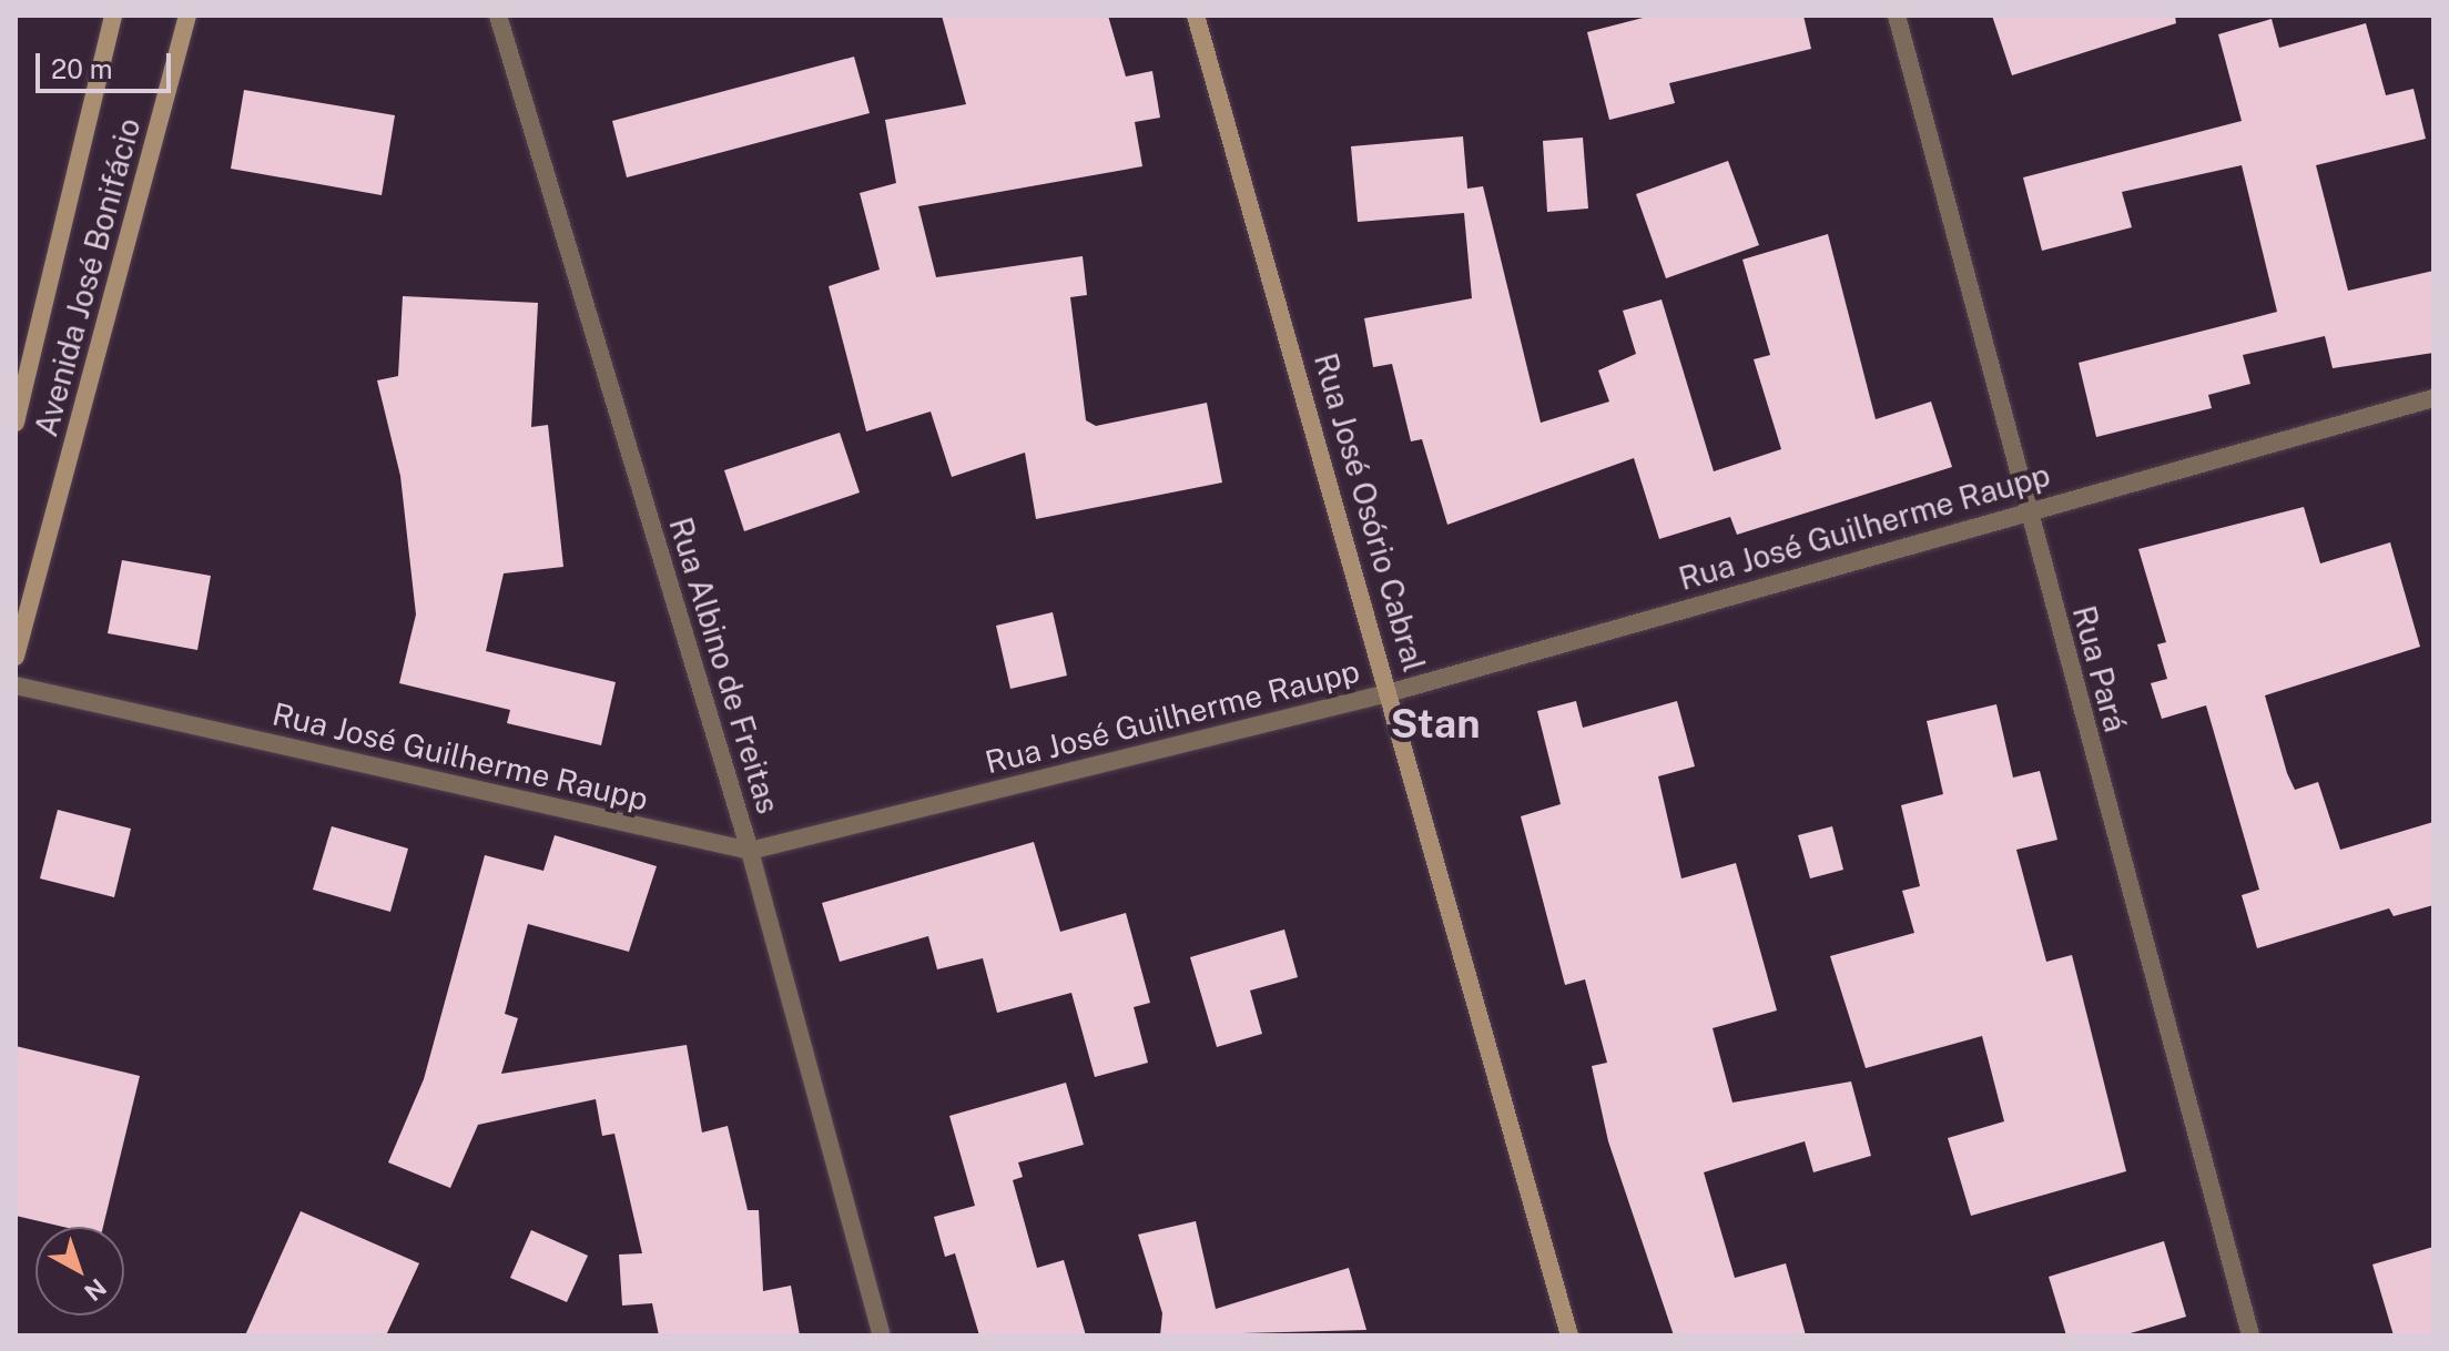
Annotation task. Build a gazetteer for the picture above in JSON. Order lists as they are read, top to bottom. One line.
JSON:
{"streets":{"street":["Avenida José Bonifácio","Rua José Osório Cabral","Rua José Guilherme Raupp","Rua Albino de Freitas","Rua Pará"]},"crossings":[["Rua José Osório Cabral","Rua José Guilherme Raupp"],["Rua José Guilherme Raupp","Rua Albino de Freitas"],["Rua José Guilherme Raupp","Rua Pará"]],"districts":["Stan"],"scale_bar":"20 m","north":"bottom right"}
